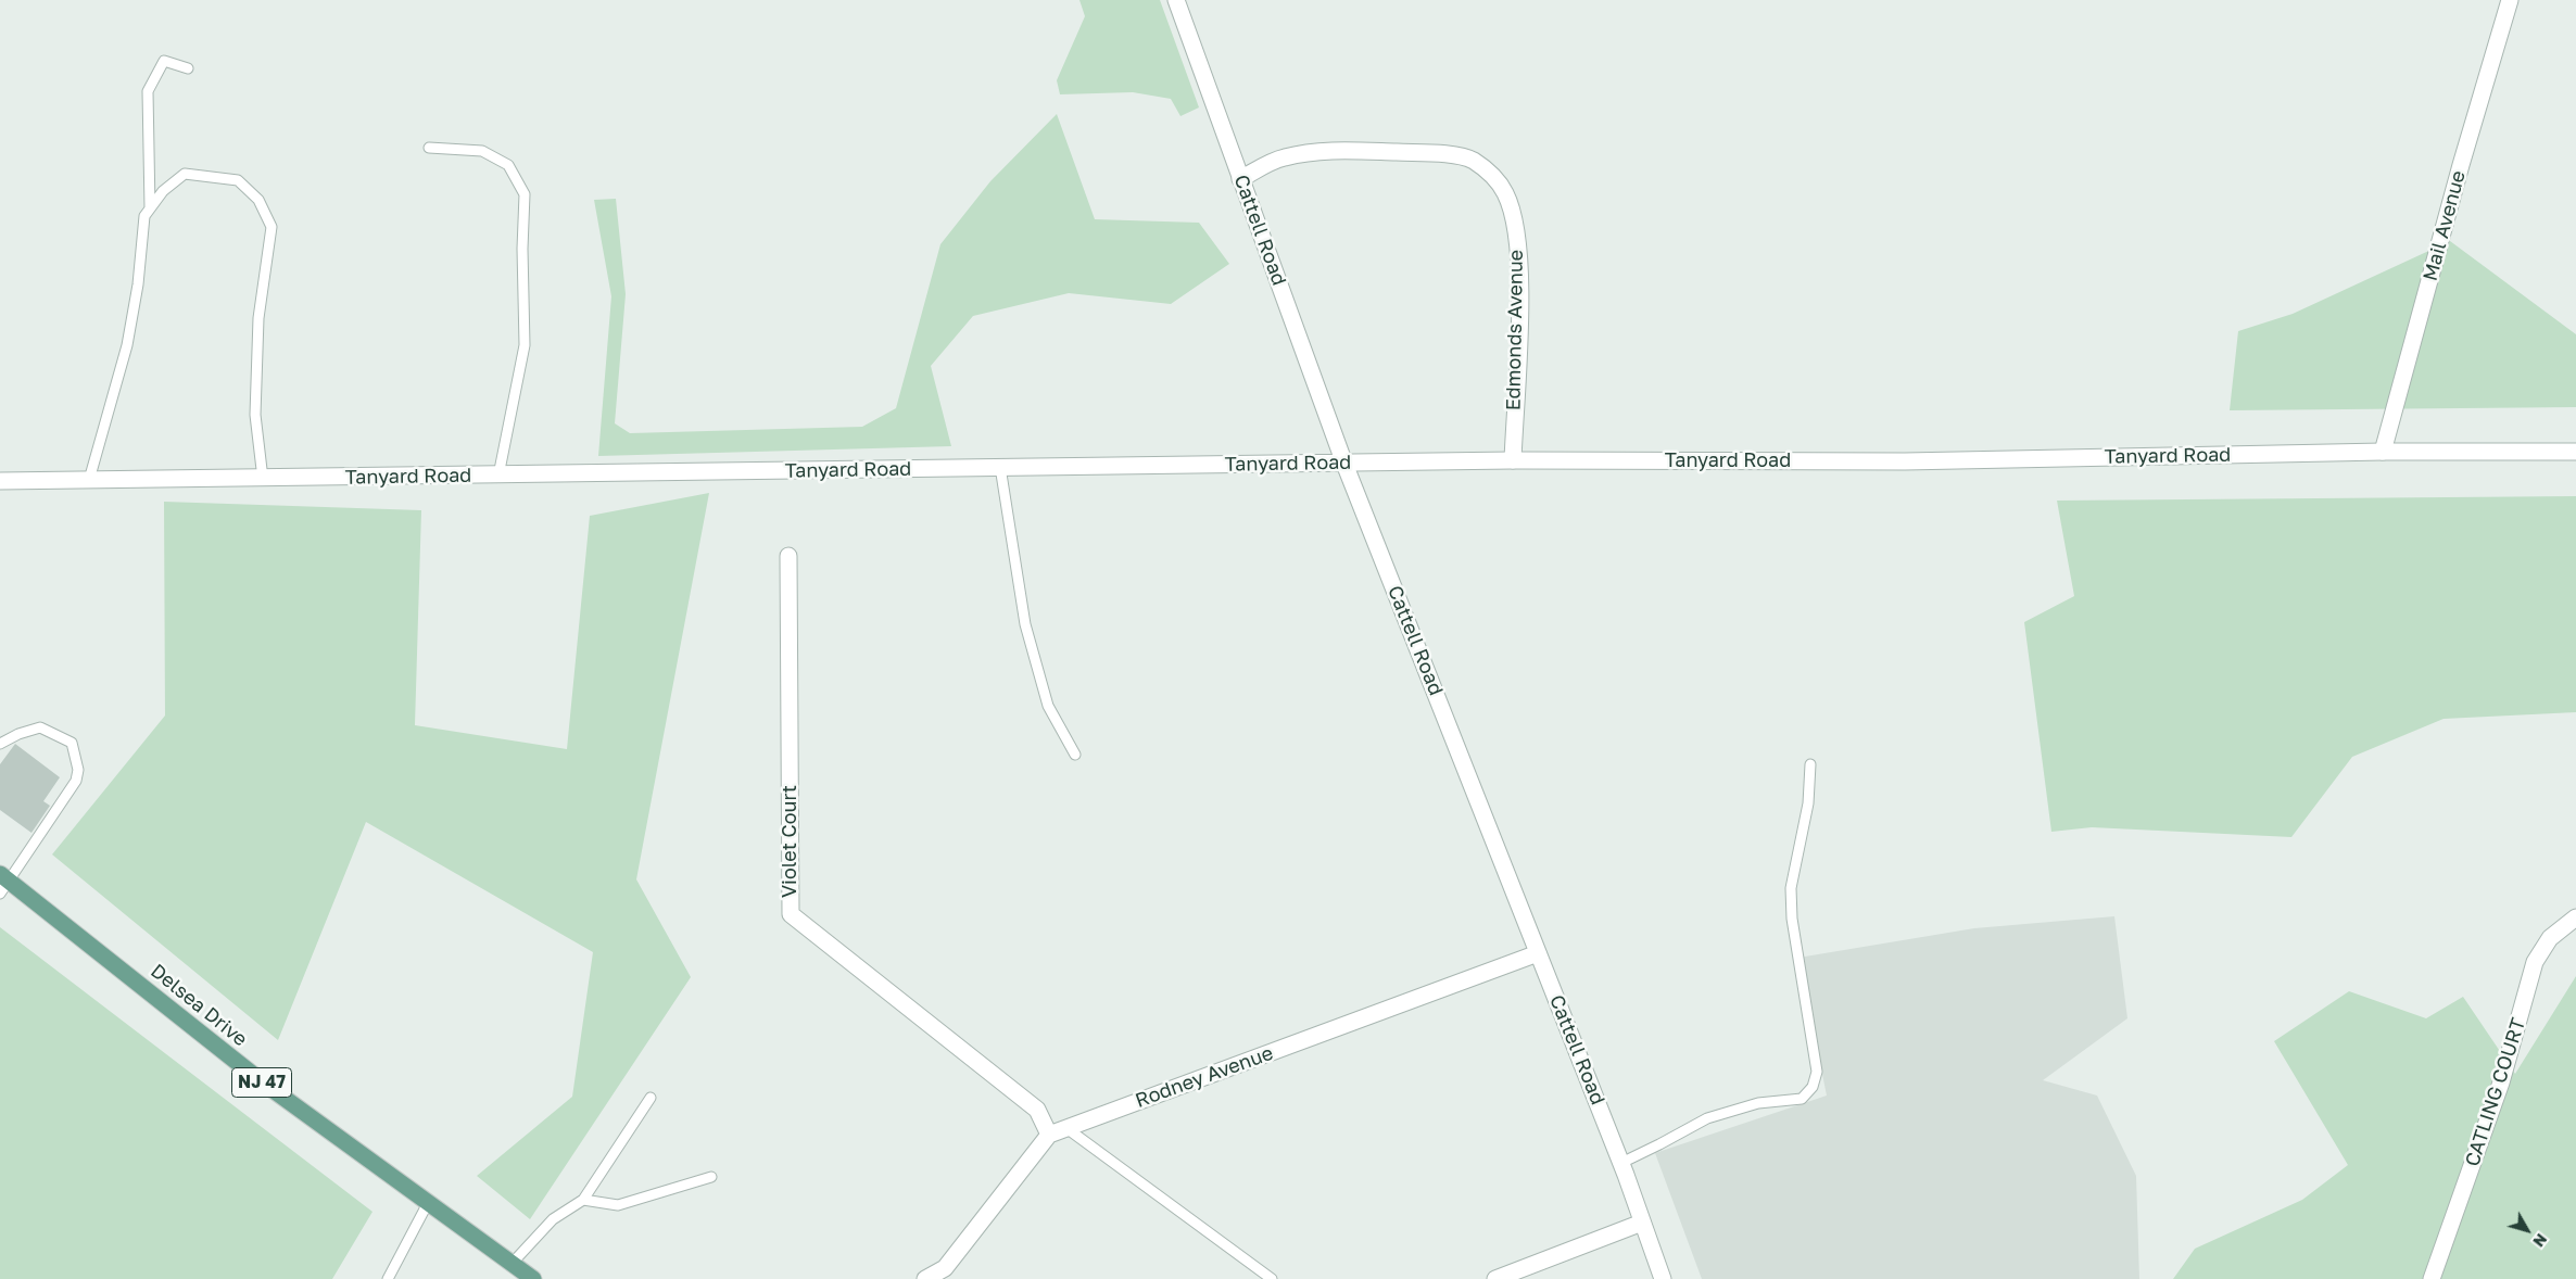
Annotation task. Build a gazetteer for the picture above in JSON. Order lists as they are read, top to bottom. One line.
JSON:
{"streets":{"main road":["Delsea Drive","NJ 47"],"street":["Mail Avenue","Cattell Road","Edmonds Avenue","Tanyard Road","Violet Court","Rodney Avenue","CATLING COURT"]},"crossings":[["Mail Avenue","Tanyard Road"],["Cattell Road","Edmonds Avenue"],["Cattell Road","Tanyard Road"],["Cattell Road","Rodney Avenue"],["Edmonds Avenue","Tanyard Road"],["Violet Court","Rodney Avenue"]],"north":"bottom right"}
